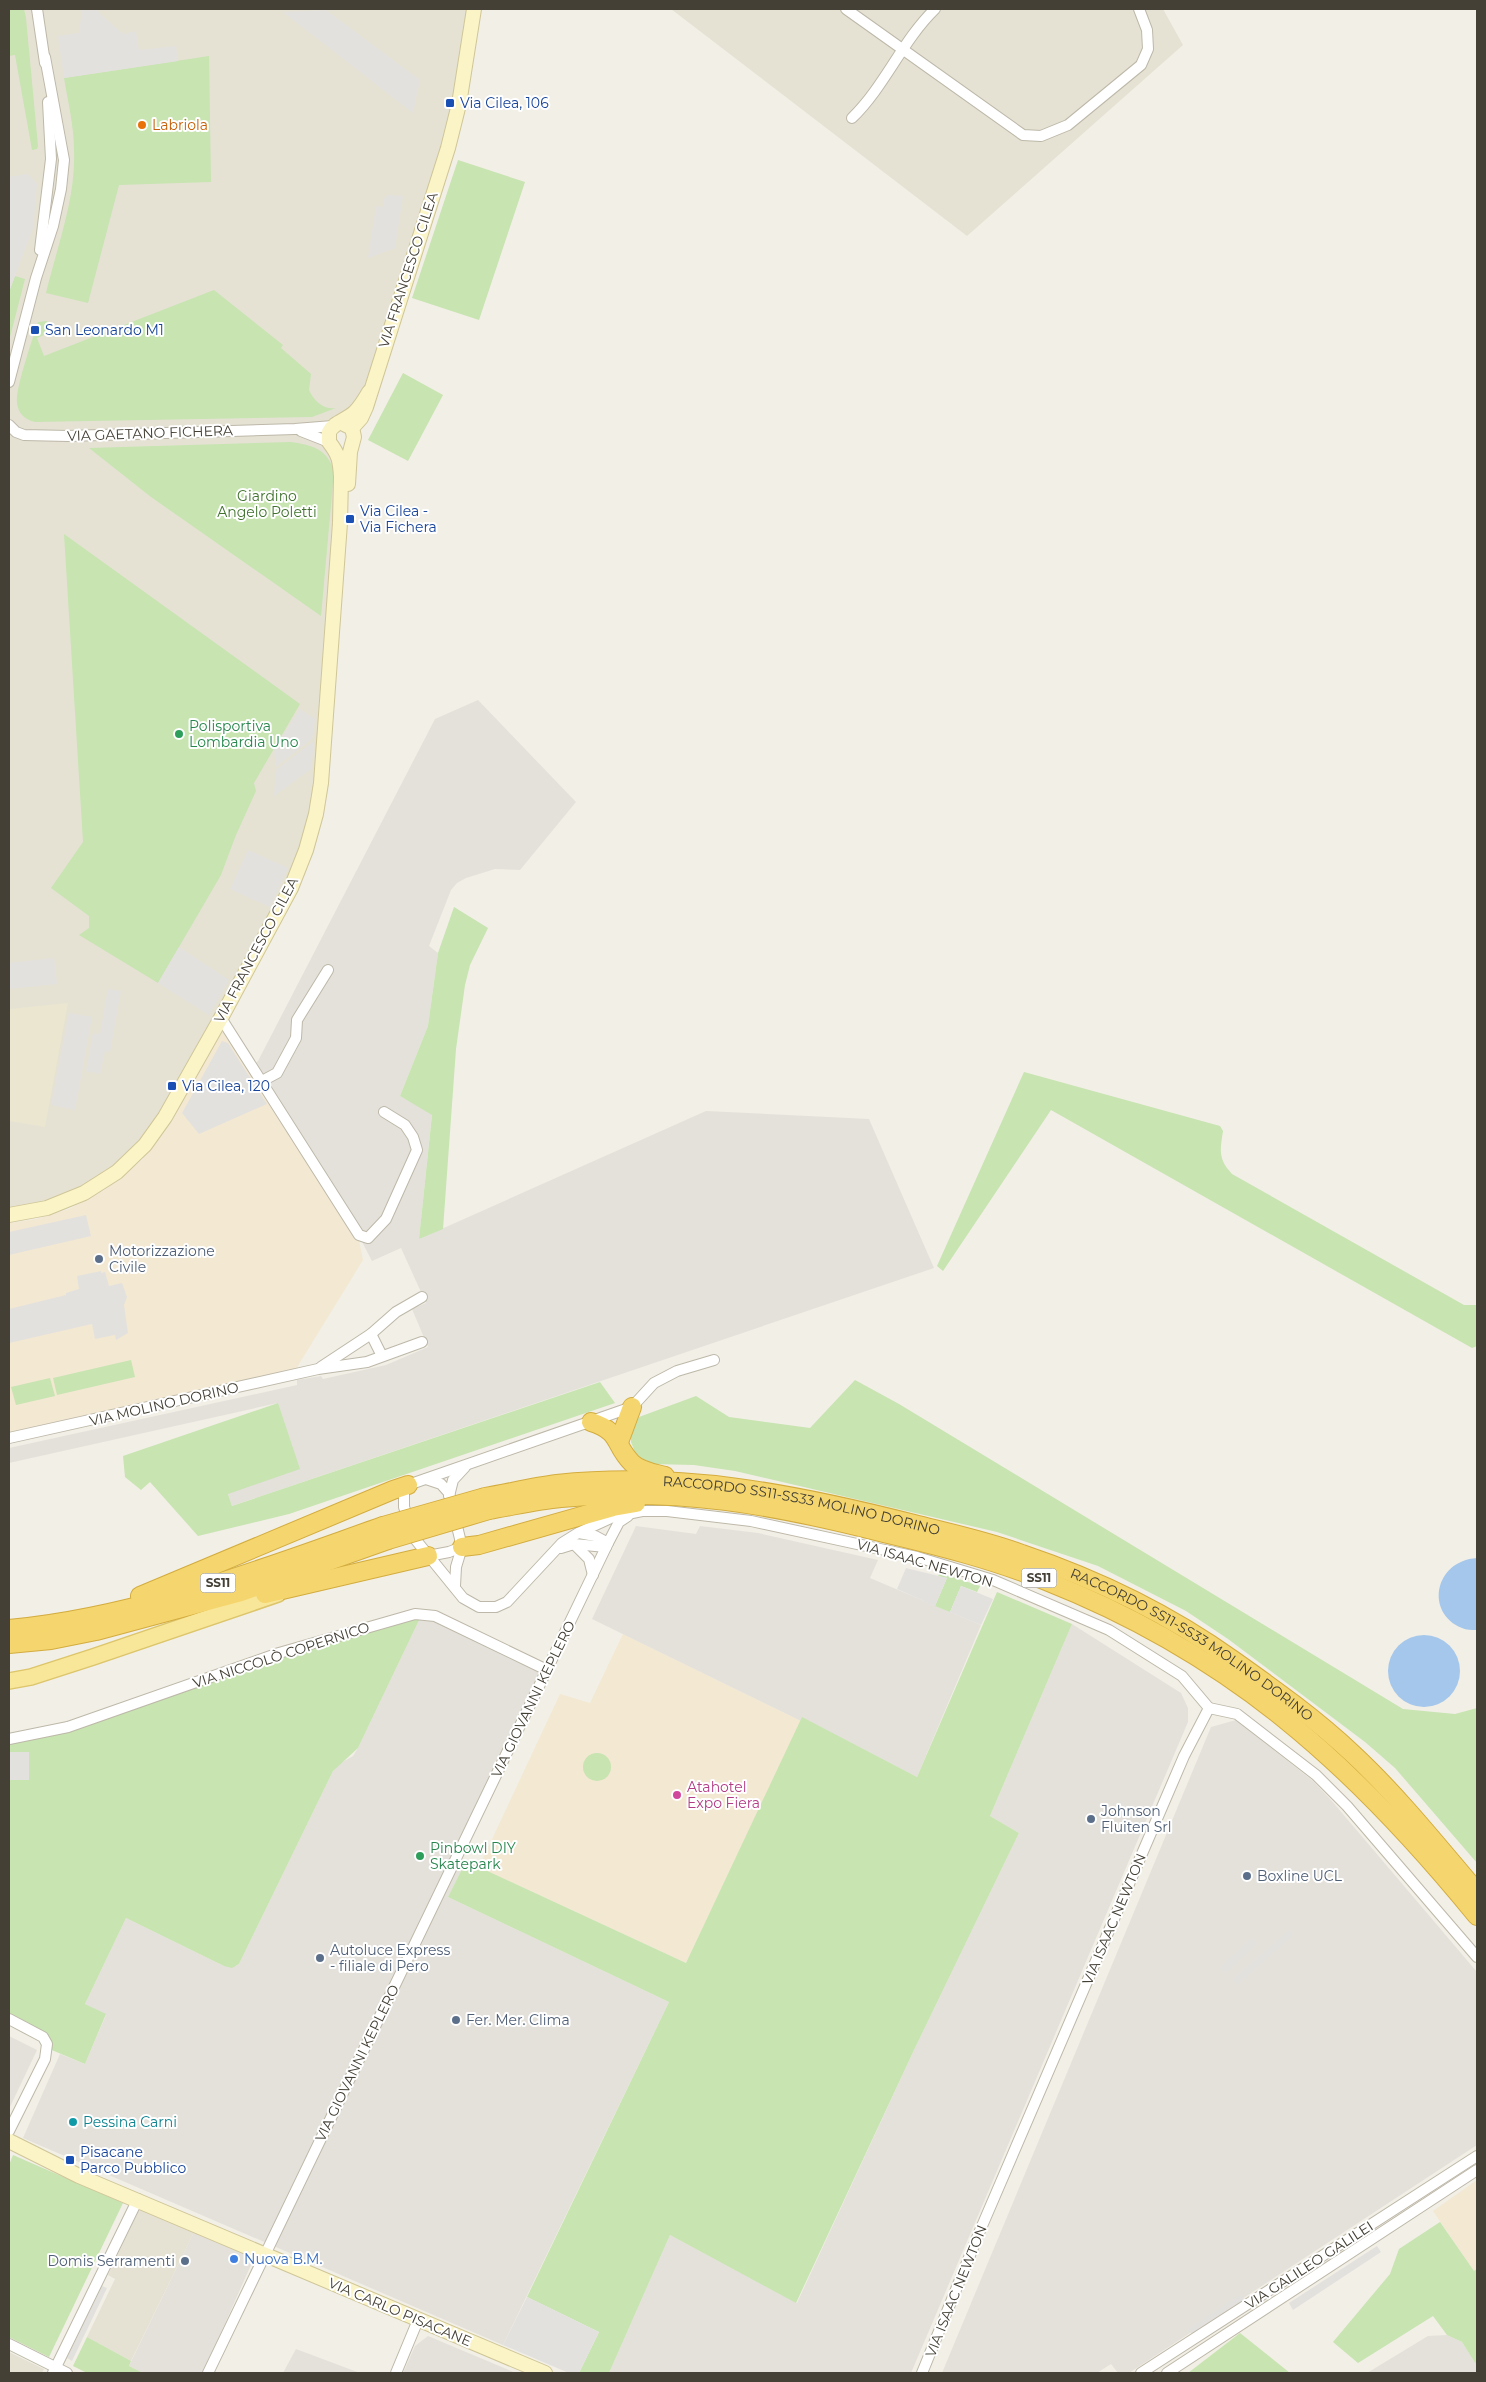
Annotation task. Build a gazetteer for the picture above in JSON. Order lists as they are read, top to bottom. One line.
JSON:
{"streets":{"highway":["RACCORDO SS11-SS33 MOLINO DORINO","SS11"],"street":["VIA FRANCESCO CILEA","VIA GAETANO FICHERA","VIA MOLINO DORINO","VIA ISAAC NEWTON","VIA NICCOLÒ COPERNICO","VIA GIOVANNI KEPLERO","VIA GALILEO GALILEI","VIA CARLO PISACANE"]},"crossings":[["VIA FRANCESCO CILEA","VIA GAETANO FICHERA"],["RACCORDO SS11-SS33 MOLINO DORINO","SS11"],["VIA ISAAC NEWTON","VIA GIOVANNI KEPLERO"],["VIA NICCOLÒ COPERNICO","VIA GIOVANNI KEPLERO"],["VIA GIOVANNI KEPLERO","VIA CARLO PISACANE"]],"parks":["Giardino Angelo Poletti"],"places":{"transit":["Via Cilea, 106","San Leonardo M1","Via Cilea - Via Fichera","Via Cilea, 120","Pisacane Parco Pubblico"],"other":["Labriola","Polisportiva Lombardia Uno","Motorizzazione Civile","Atahotel Expo Fiera","Johnson Fluiten Srl","Pinbowl DIY Skatepark","Boxline UCL","Autoluce Express - filiale di Pero","Fer. Mer. Clima","Pessina Carni","Nuova B.M.","Domis Serramenti"]}}
